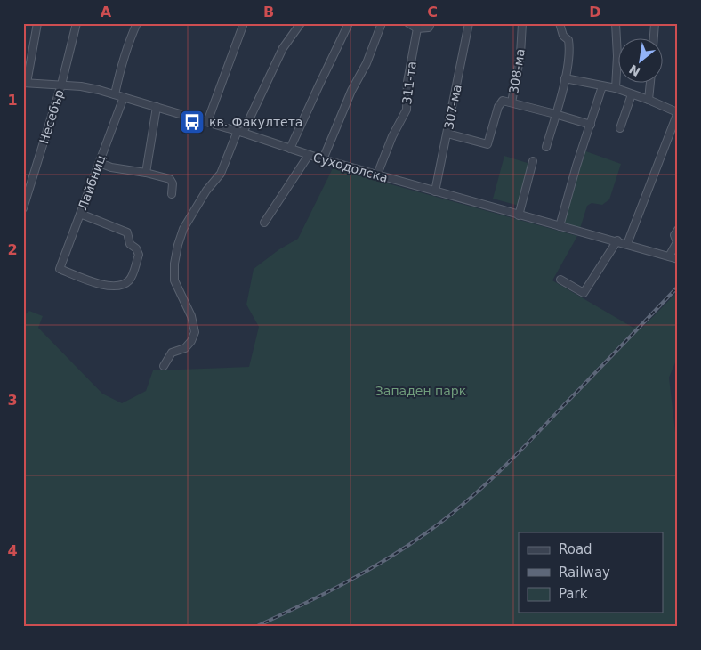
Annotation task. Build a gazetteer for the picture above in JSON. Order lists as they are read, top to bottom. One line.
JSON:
{"streets":{"street":["308-ма","311-та","307-ма","Несебър","Суходолска","Лайбниц"]},"crossings":[["308-ма","307-ма"],["311-та","Суходолска"],["307-ма","Суходолска"],["Несебър","Суходолска"],["Суходолска","Лайбниц"]],"parks":["Западен парк"],"places":{"bus stop":["кв. Факултета"]},"legend":["Road","Railway","Park"],"north":"bottom left","grid":{"columns":["A","B","C","D"],"rows":["1","2","3","4"]}}
